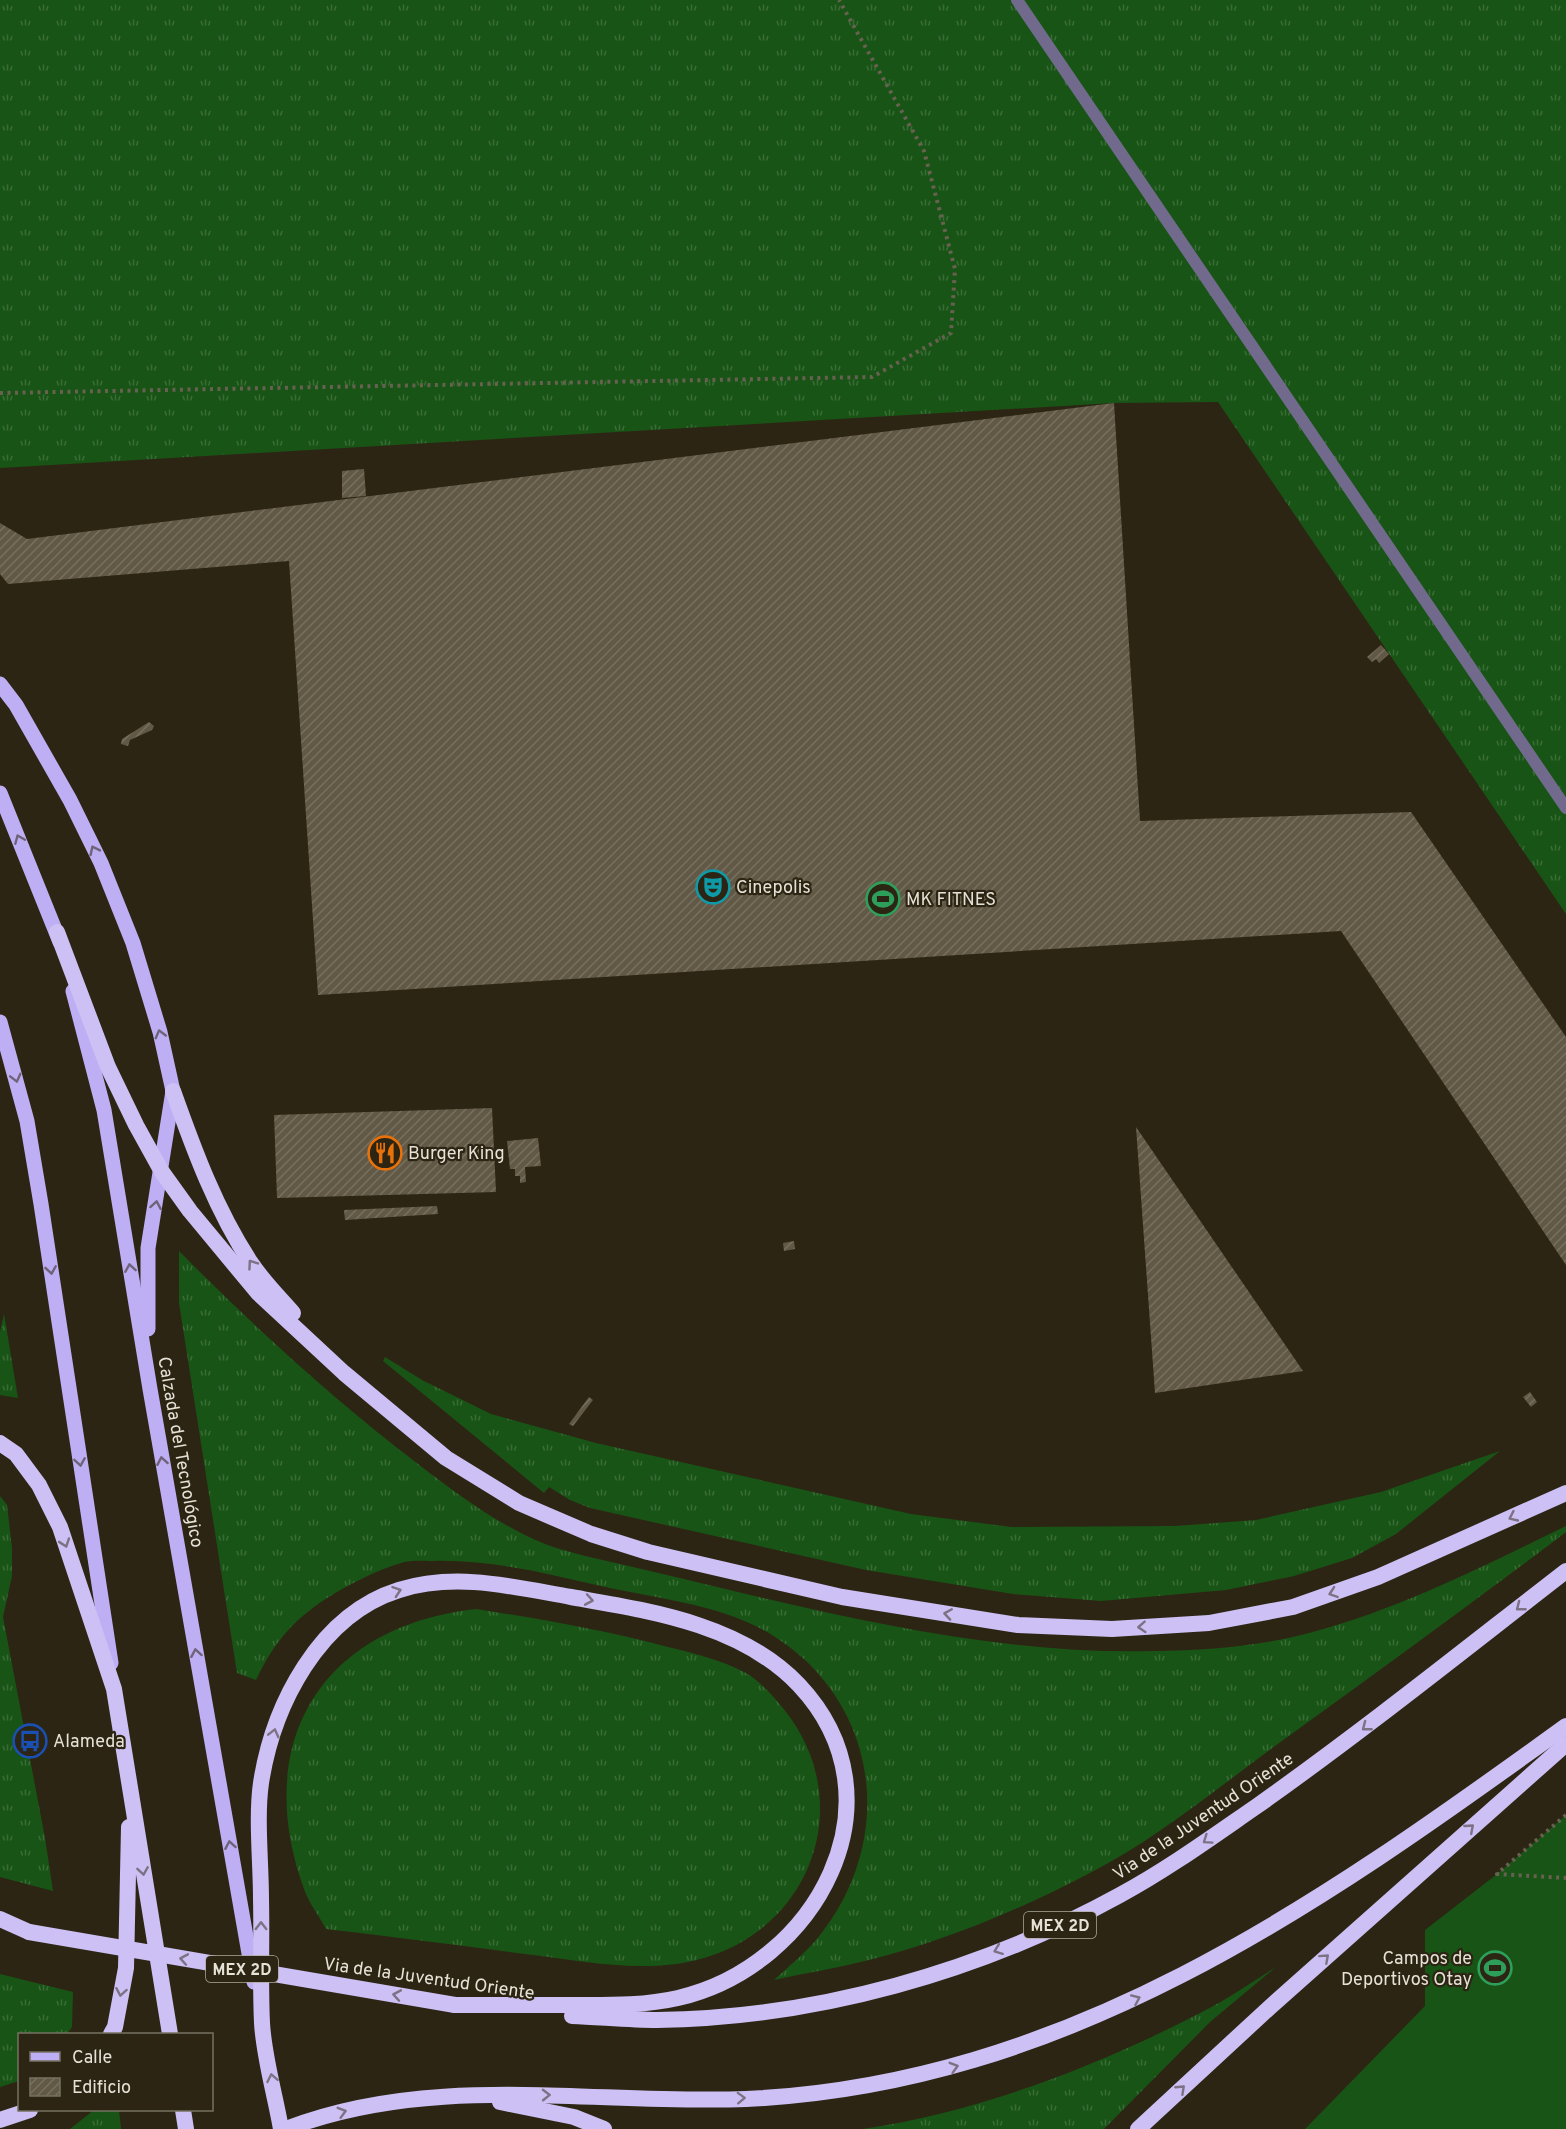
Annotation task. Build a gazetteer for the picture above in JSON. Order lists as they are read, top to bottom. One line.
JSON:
{"streets":{"highway":["Calzada del Tecnológico","Via de la Juventud Oriente","MEX 2D"]},"crossings":[["Via de la Juventud Oriente","MEX 2D"]],"places":{"theatre":["Cinepolis"],"sports":["MK FITNES","Campos de Deportivos Otay"],"restaurant":["Burger King"],"bus stop":["Alameda"]},"legend":["Calle","Edificio"]}
